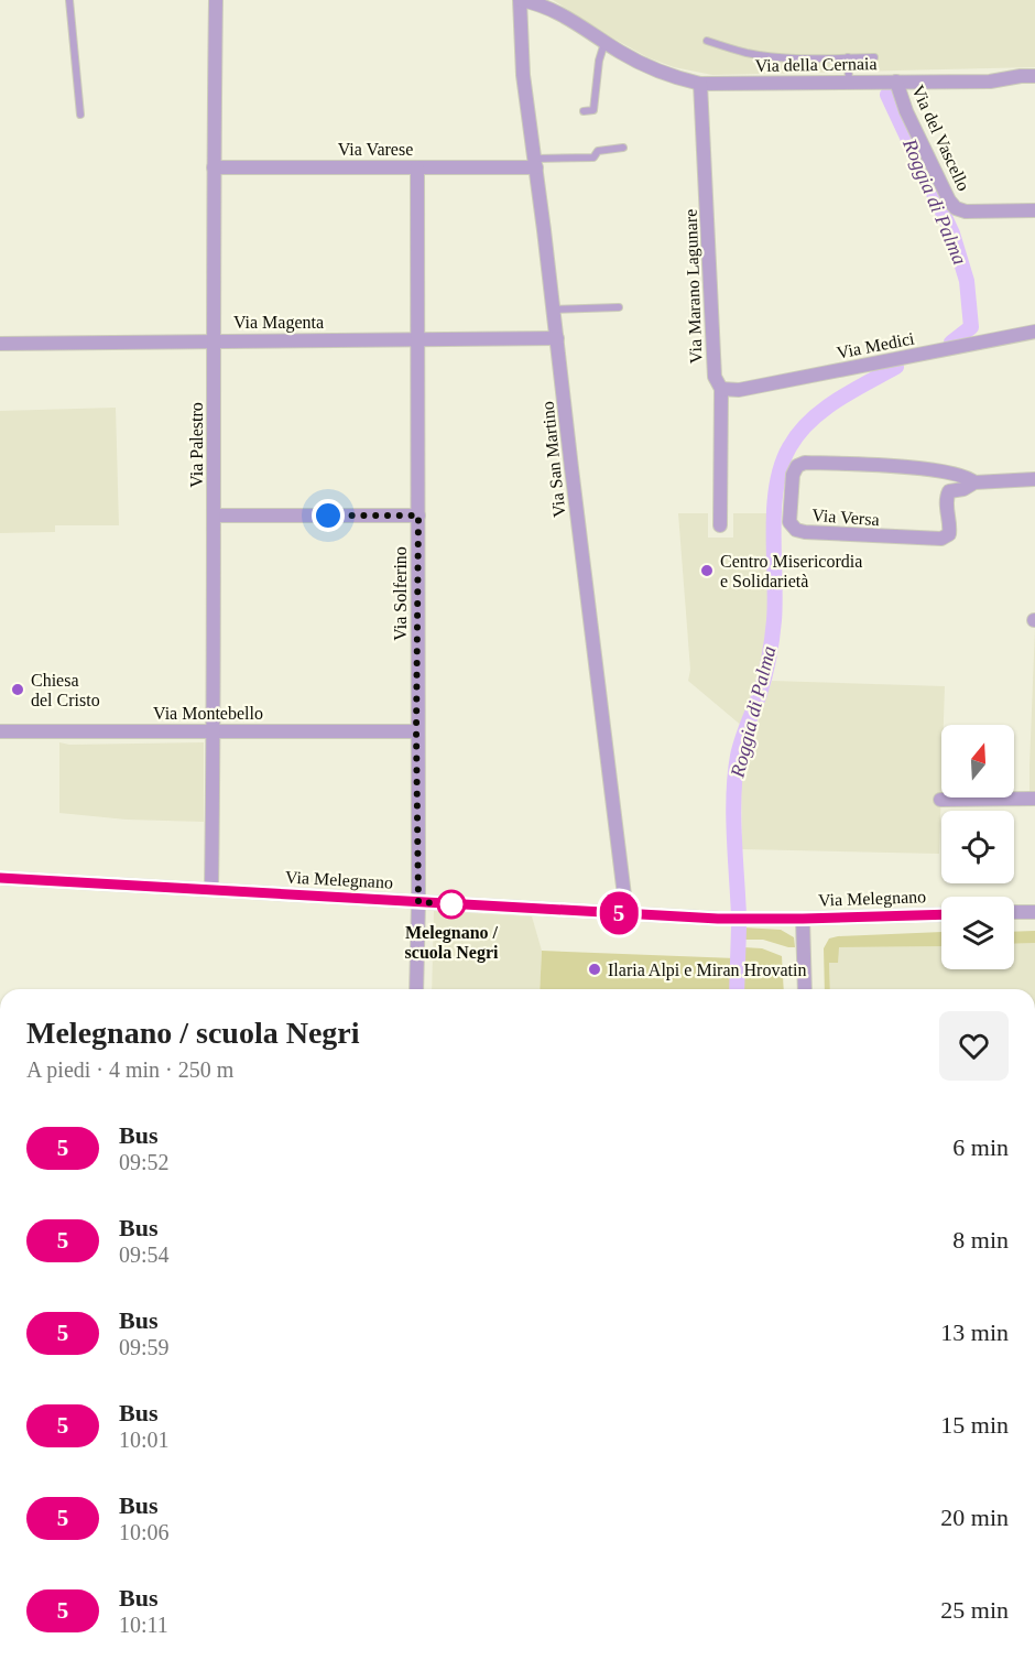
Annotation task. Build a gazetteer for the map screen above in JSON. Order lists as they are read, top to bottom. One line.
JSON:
{"streets":{"street":["Via della Cernaia","Via del Vascello","Via Varese","Via Marano Lagunare","Via Magenta","Via Medici","Via Palestro","Via San Martino","Via Versa","Via Solferino","Via Montebello","Via Melegnano"]},"crossings":[["Via della Cernaia","Via del Vascello"],["Via della Cernaia","Via Marano Lagunare"],["Via della Cernaia","Via San Martino"],["Via Varese","Via Palestro"],["Via Varese","Via San Martino"],["Via Varese","Via Solferino"],["Via Marano Lagunare","Via Medici"],["Via Magenta","Via Palestro"],["Via Magenta","Via San Martino"],["Via Magenta","Via Solferino"],["Via Palestro","Via Montebello"],["Via Palestro","Via Melegnano"],["Via San Martino","Via Melegnano"],["Via Solferino","Via Montebello"],["Via Solferino","Via Melegnano"]],"water":["Roggia di Palma"],"places":["Centro Misericordia e Solidarietà","Chiesa del Cristo","Melegnano / scuola Negri","Ilaria Alpi e Miran Hrovatin"],"lines":["bus line 5"],"north":"top","page":{"on_map":"5","heading":["Melegnano / scuola Negri","A piedi · 4 min · 250 m"],"list":[{"mark":"5","name":"Bus","note":"09:52","value":"6 min"},{"mark":"5","name":"Bus","note":"09:54","value":"8 min"},{"mark":"5","name":"Bus","note":"09:59","value":"13 min"},{"mark":"5","name":"Bus","note":"10:01","value":"15 min"},{"mark":"5","name":"Bus","note":"10:06","value":"20 min"},{"mark":"5","name":"Bus","note":"10:11","value":"25 min"}]}}
